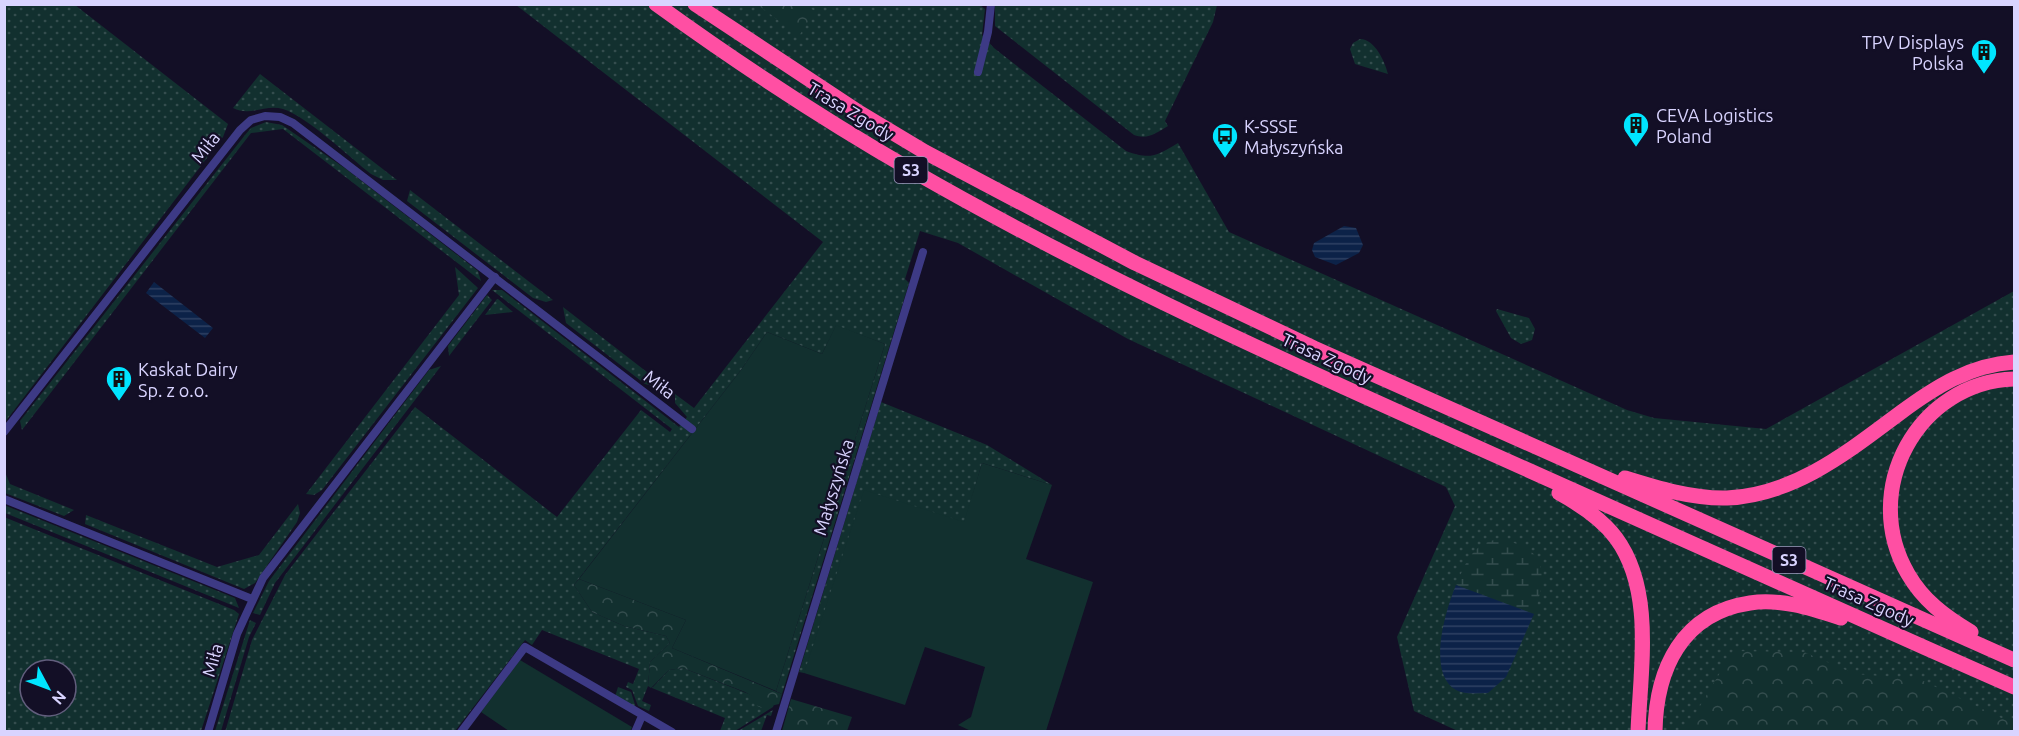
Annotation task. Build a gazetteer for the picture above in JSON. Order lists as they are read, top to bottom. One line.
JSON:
{"streets":{"highway":["Trasa Zgody","S3"],"street":["Miła","Małyszyńska"]},"places":{"building":["TPV Displays Polska","CEVA Logistics Poland","Kaskat Dairy Sp. z o.o."],"bus stop":["K-SSSE Małyszyńska"]},"north":"bottom right"}
